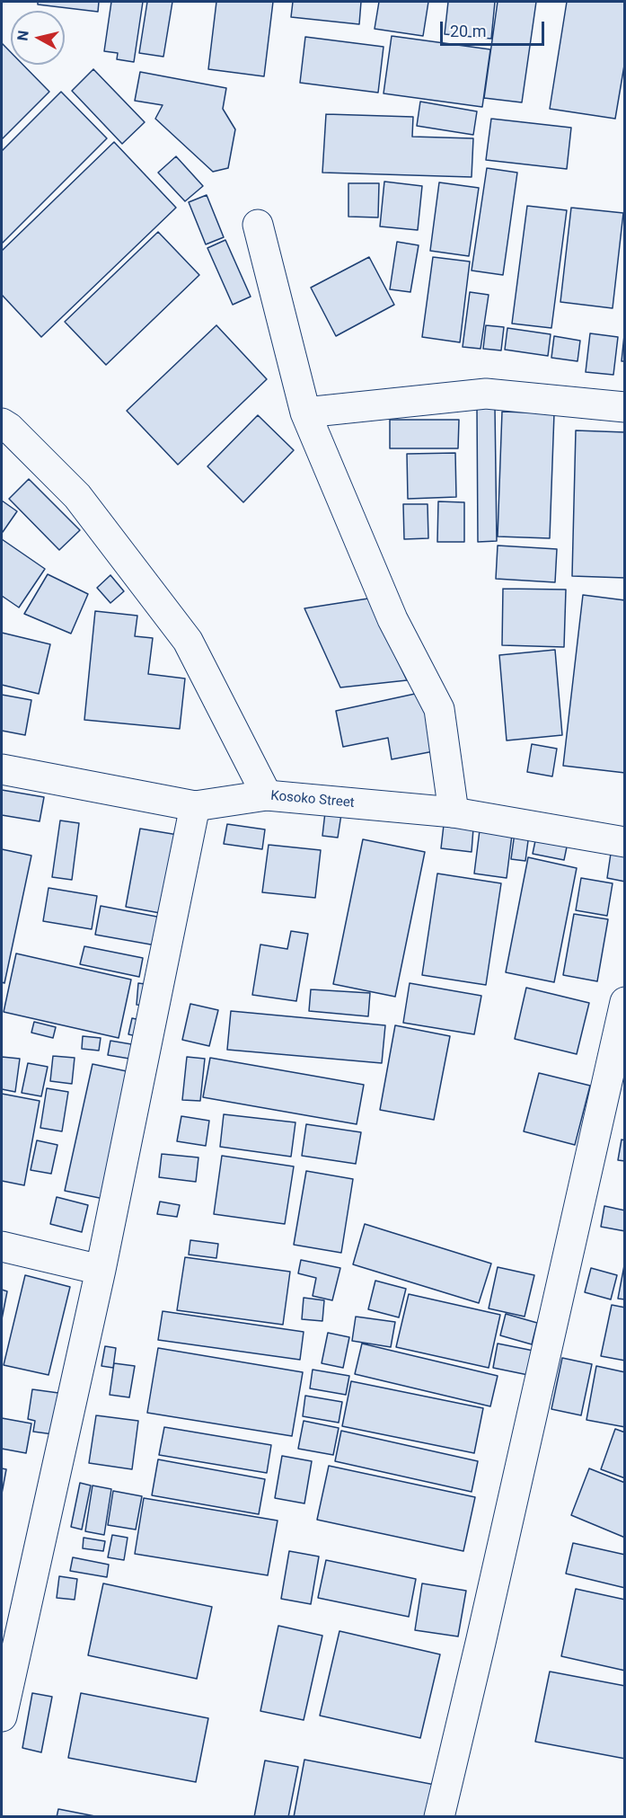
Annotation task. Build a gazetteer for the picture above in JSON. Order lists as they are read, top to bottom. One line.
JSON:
{"streets":{"street":["Kosoko Street"]},"scale_bar":"20 m","north":"left"}
